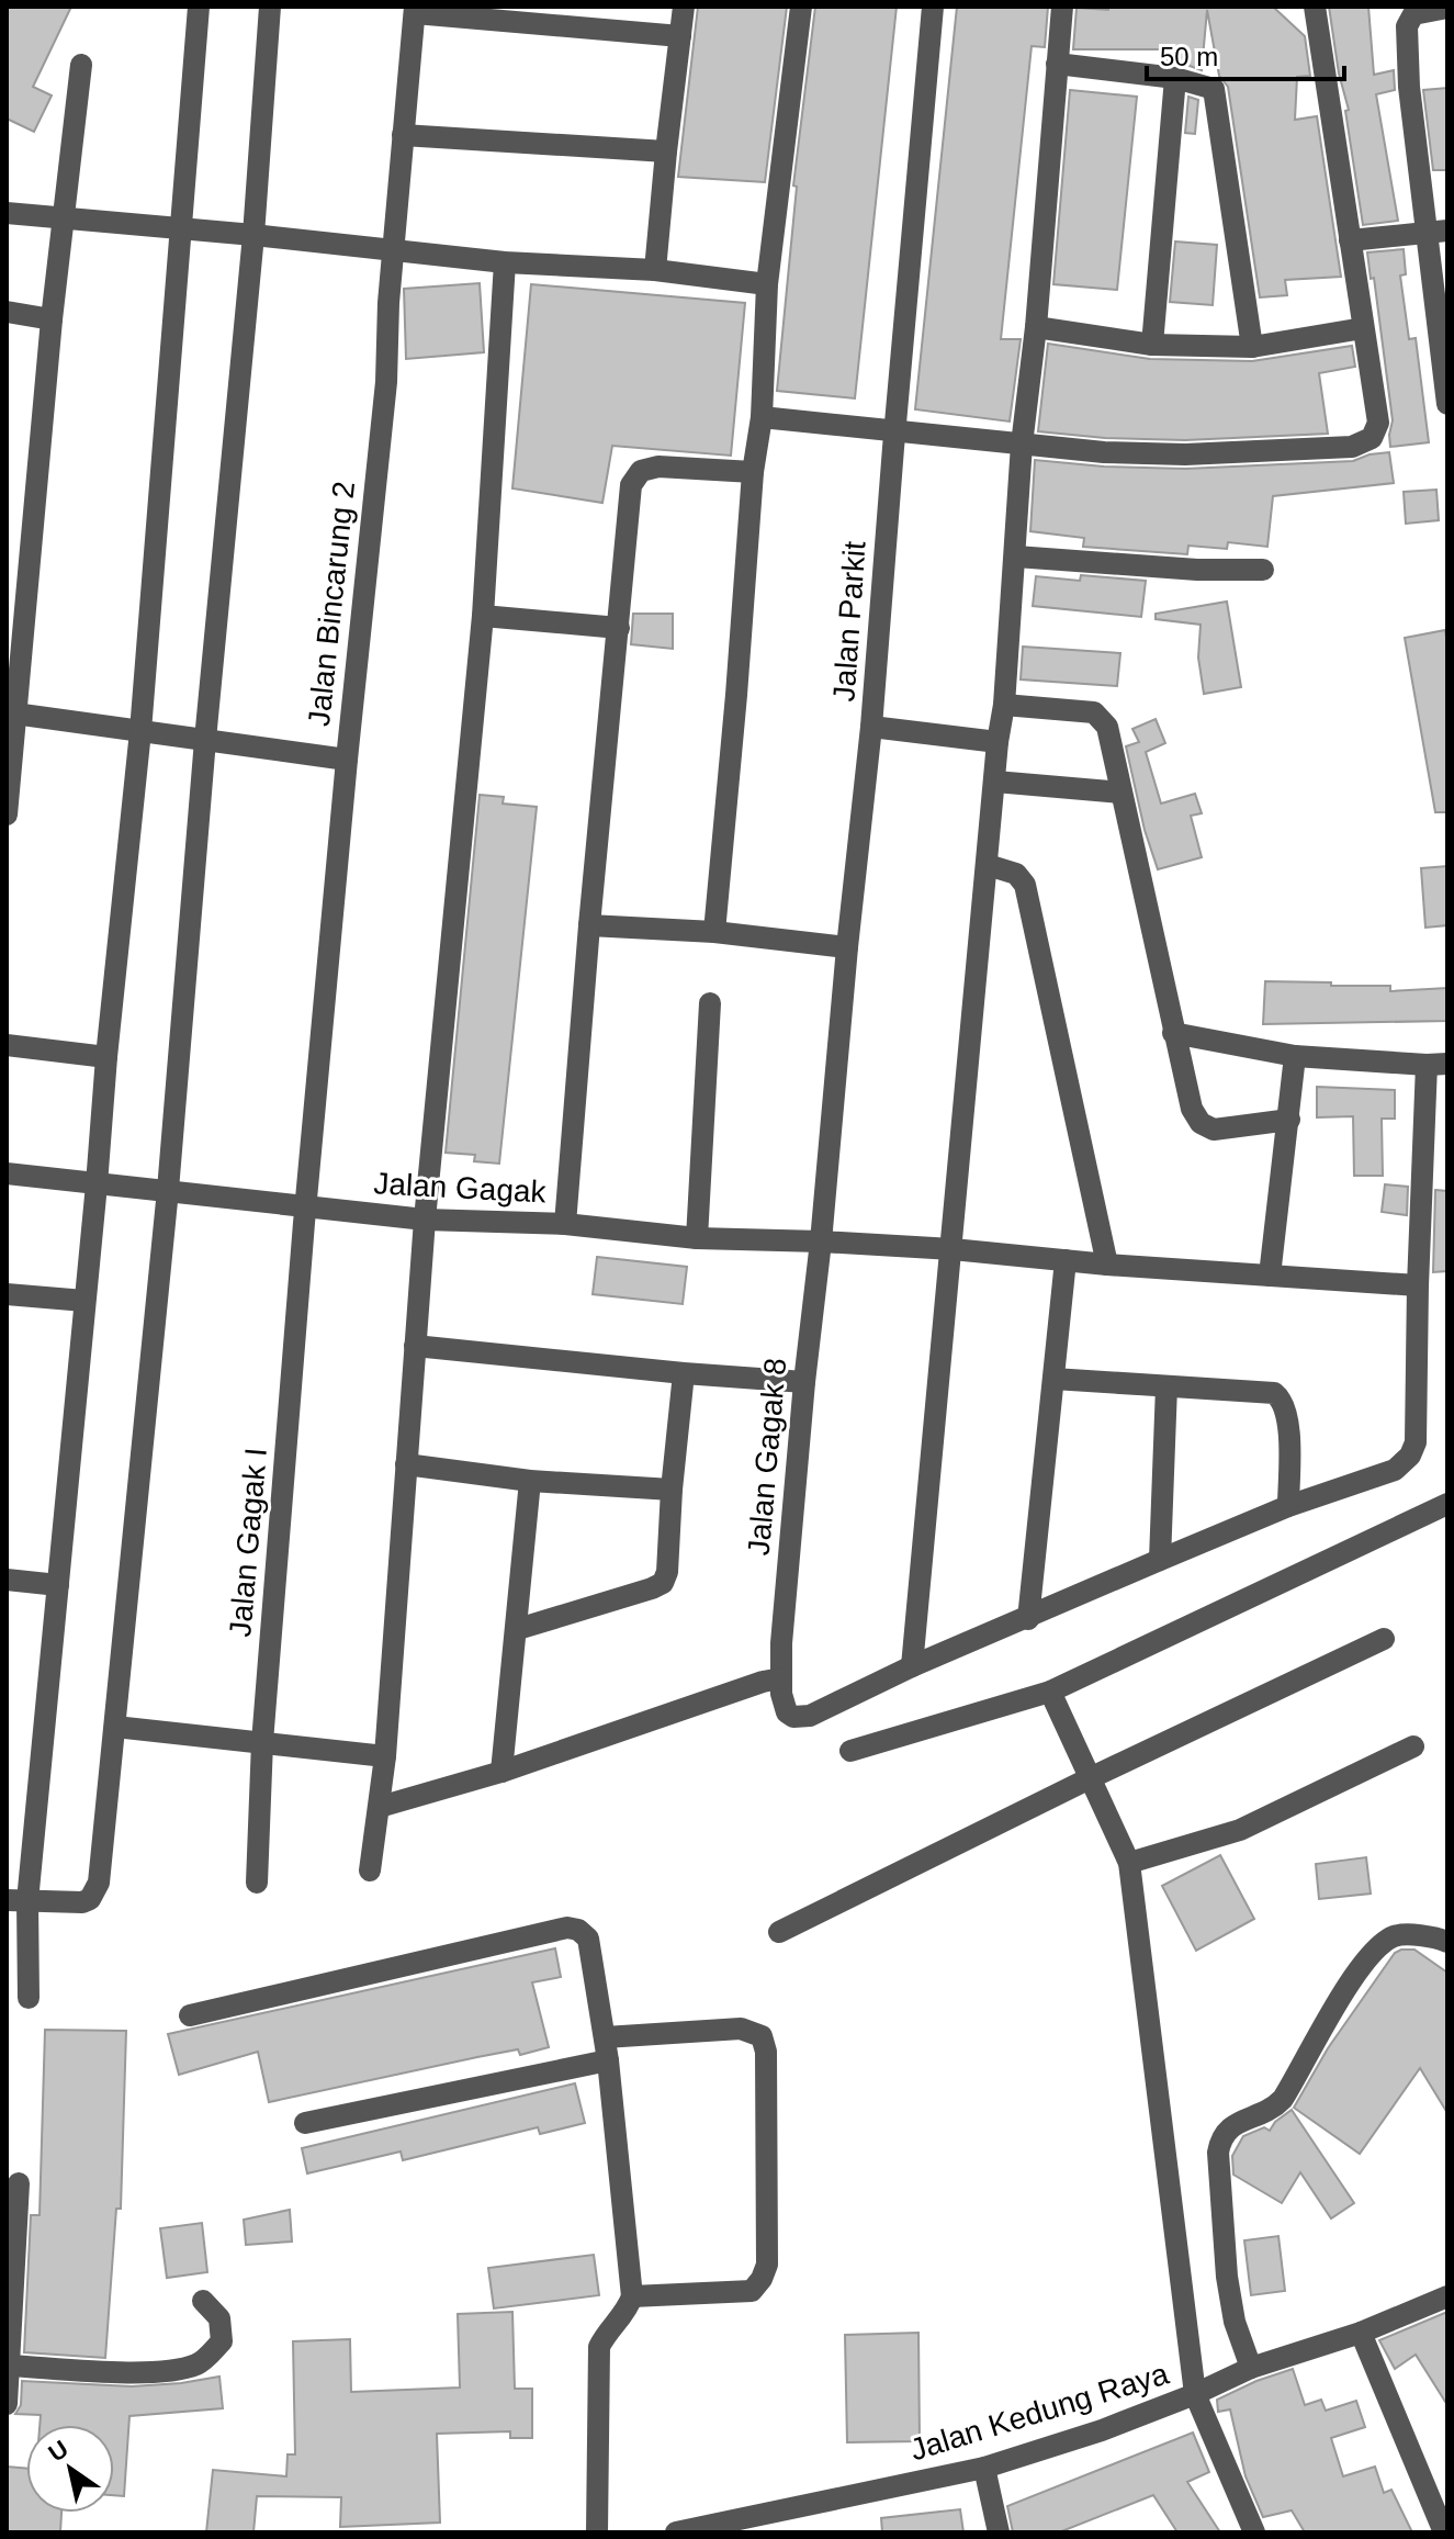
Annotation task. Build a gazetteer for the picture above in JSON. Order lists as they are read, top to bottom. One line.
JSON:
{"streets":{"street":["Jalan Bincarung 2","Jalan Parkit","Jalan Gagak","Jalan Gagak 8","Jalan Gagak I","Jalan Kedung Raya"]},"crossings":[["Jalan Bincarung 2","Jalan Gagak"],["Jalan Bincarung 2","Jalan Gagak I"],["Jalan Parkit","Jalan Gagak"],["Jalan Parkit","Jalan Gagak 8"],["Jalan Gagak","Jalan Gagak 8"],["Jalan Gagak","Jalan Gagak I"]],"scale_bar":"50 m","north":"top left"}
